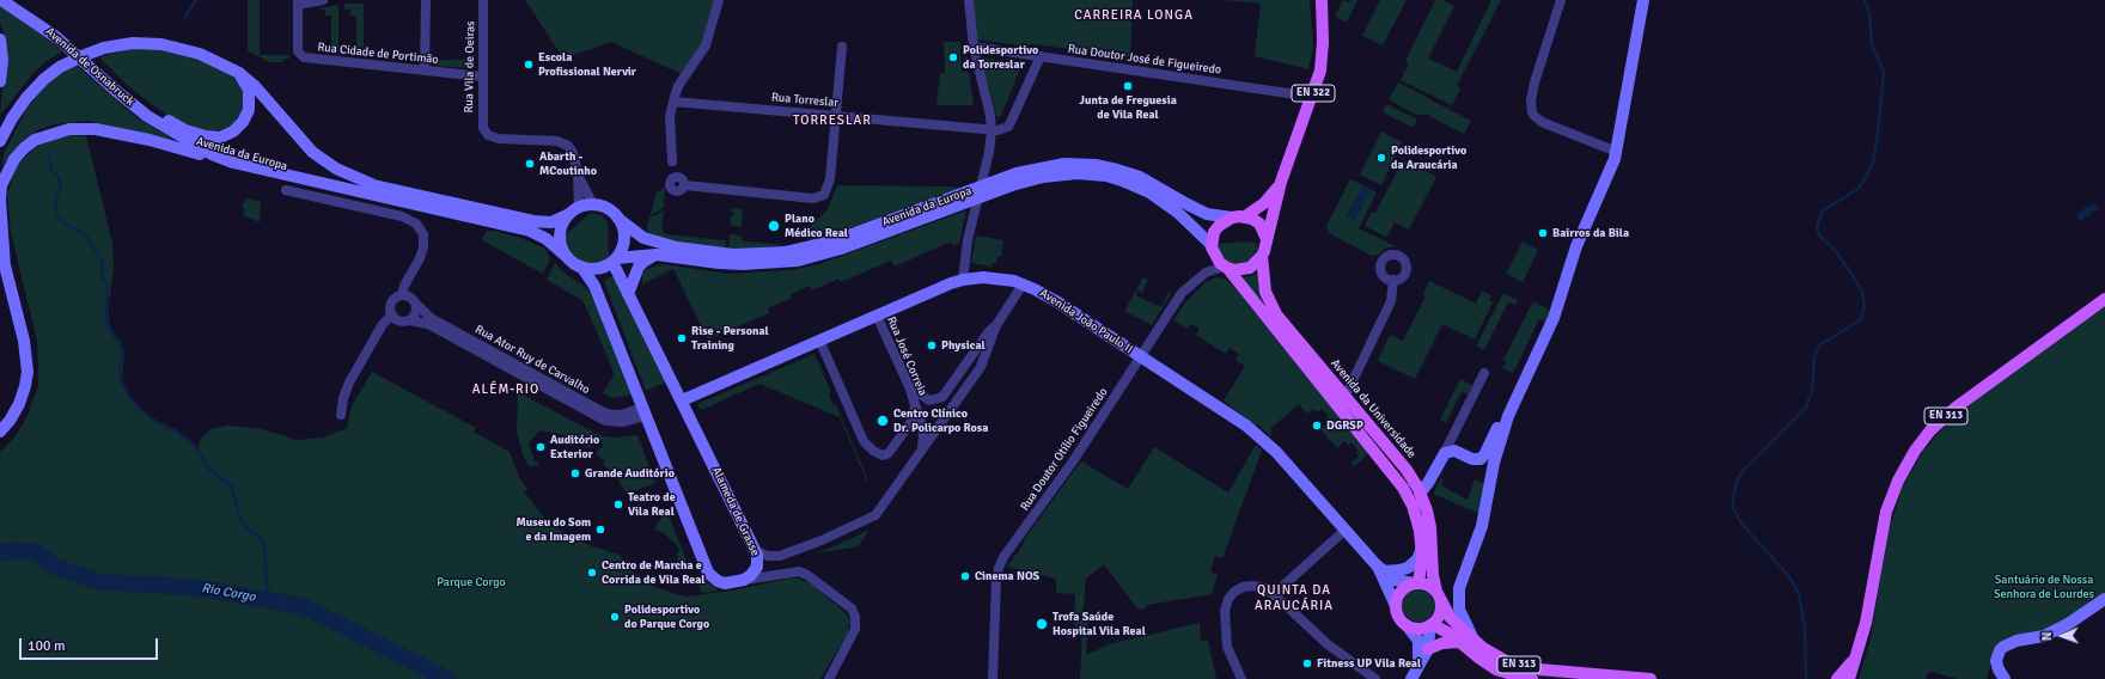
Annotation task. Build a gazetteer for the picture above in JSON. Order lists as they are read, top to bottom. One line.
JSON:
{"streets":{"main road":["Avenida de Osnabruck","EN 322","Avenida da Europa","Avenida João Paulo II","Avenida da Universidade","EN 313","Alameda de Grasse"],"street":["Rua Cidade de Portimão","Rua Doutor José de Figueiredo","Rua Vila de Oeiras","Rua Torreslar","Rua José Correia","Rua Ator Ruy de Carvalho","Rua Doutor Otílio Figueiredo"]},"crossings":[["Rua Cidade de Portimão","Rua Vila de Oeiras"],["Rua Doutor José de Figueiredo","EN 322"],["Avenida de Osnabruck","Avenida da Europa"],["EN 322","Avenida da Europa"],["EN 322","Avenida da Universidade"],["EN 322","Rua Doutor Otílio Figueiredo"],["Avenida da Europa","Avenida da Universidade"],["Avenida da Europa","Rua Doutor Otílio Figueiredo"],["Avenida da Europa","Alameda de Grasse"],["Avenida João Paulo II","Rua José Correia"],["Avenida João Paulo II","Rua Doutor Otílio Figueiredo"],["Avenida João Paulo II","Alameda de Grasse"],["Avenida da Universidade","EN 313"],["Avenida da Universidade","Rua Doutor Otílio Figueiredo"]],"districts":["CARREIRA LONGA","TORRESLAR","ALÉM-RIO","QUINTA DA ARAUCÁRIA"],"water":["Rio Corgo"],"parks":["Santuário de Nossa Senhora de Lourdes","Parque Corgo"],"places":["Polidesportivo da Torreslar","Escola Profissional Nervir","Junta de Freguesia de Vila Real","Polidesportivo da Araucária","Abarth - MCoutinho","Plano Médico Real","Bairros da Bila","Rise - Personal Training","Physical","Centro Clínico Dr. Policarpo Rosa","DGRSP","Auditório Exterior","Grande Auditório","Teatro de Vila Real","Museu do Som e da Imagem","Centro de Marcha e Corrida de Vila Real","Cinema NOS","Polidesportivo do Parque Corgo","Trofa Saúde Hospital Vila Real","Fitness UP Vila Real"],"scale_bar":"100 m","north":"left"}
